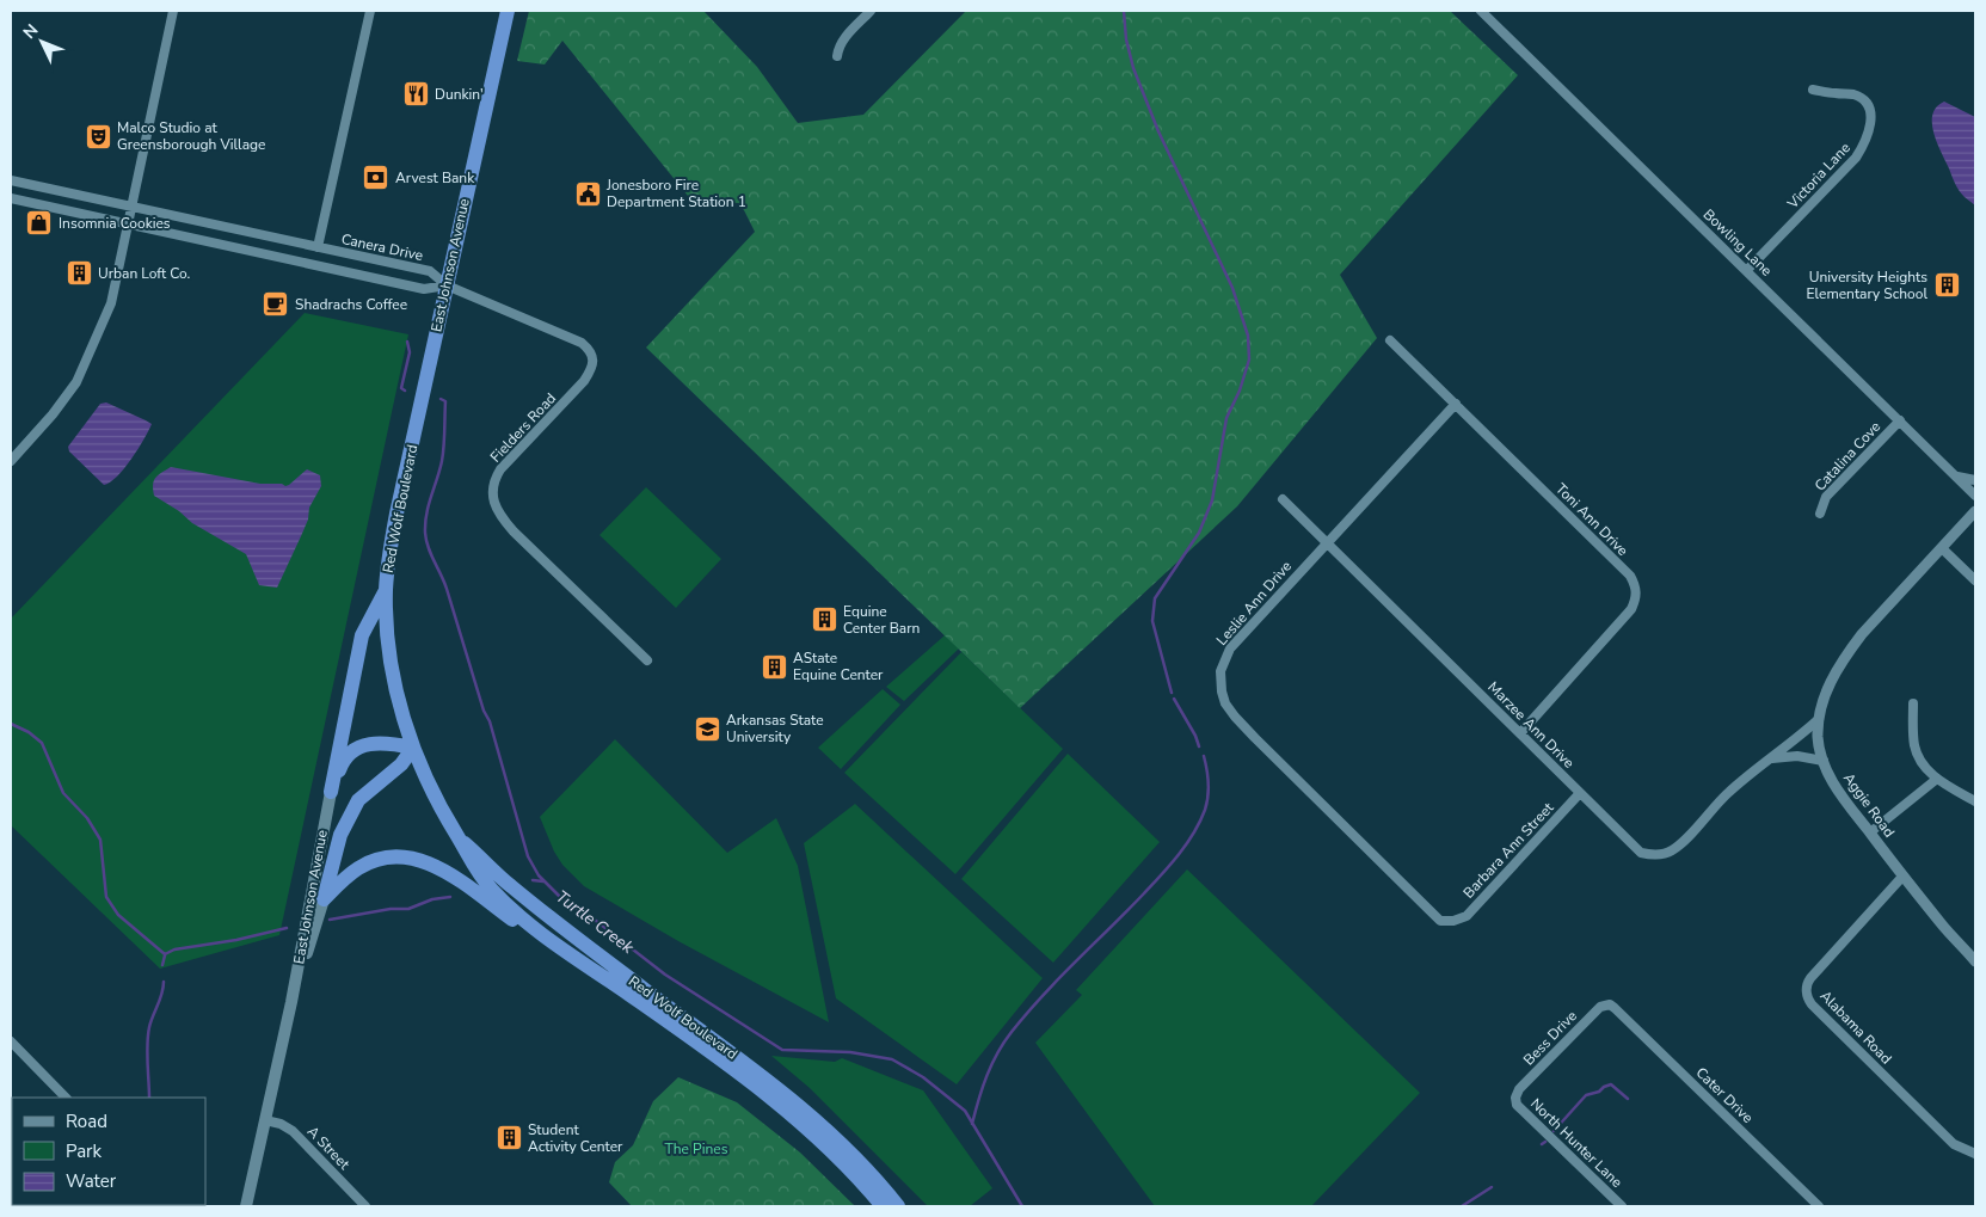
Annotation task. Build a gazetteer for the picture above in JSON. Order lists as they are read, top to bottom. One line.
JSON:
{"streets":{"highway":["East Johnson Avenue","Red Wolf Boulevard"],"street":["Victoria Lane","Bowling Lane","Canera Drive","Fielders Road","Catalina Cove","Toni Ann Drive","Leslie Ann Drive","Marzee Ann Drive","Aggie Road","Barbara Ann Street","Alabama Road","Bess Drive","Cater Drive","North Hunter Lane","A Street"]},"crossings":[["Victoria Lane","Bowling Lane"],["Bowling Lane","Catalina Cove"],["Canera Drive","East Johnson Avenue"],["Canera Drive","Fielders Road"],["East Johnson Avenue","Fielders Road"],["East Johnson Avenue","Red Wolf Boulevard"],["East Johnson Avenue","A Street"],["Toni Ann Drive","Leslie Ann Drive"],["Toni Ann Drive","Marzee Ann Drive"],["Leslie Ann Drive","Marzee Ann Drive"],["Leslie Ann Drive","Barbara Ann Street"],["Marzee Ann Drive","Aggie Road"],["Marzee Ann Drive","Barbara Ann Street"],["Aggie Road","Alabama Road"],["Bess Drive","Cater Drive"],["Bess Drive","North Hunter Lane"]],"water":["Turtle Creek"],"parks":["The Pines"],"places":{"restaurant":["Dunkin'"],"theatre":["Malco Studio at Greensborough Village"],"bank":["Arvest Bank"],"public building":["Jonesboro Fire Department Station 1"],"shop":["Insomnia Cookies"],"building":["Urban Loft Co.","University Heights Elementary School","Equine Center Barn","AState Equine Center","Student Activity Center"],"cafe":["Shadrachs Coffee"],"school or university":["Arkansas State University"]},"legend":["Road","Park","Water"],"north":"top left"}
